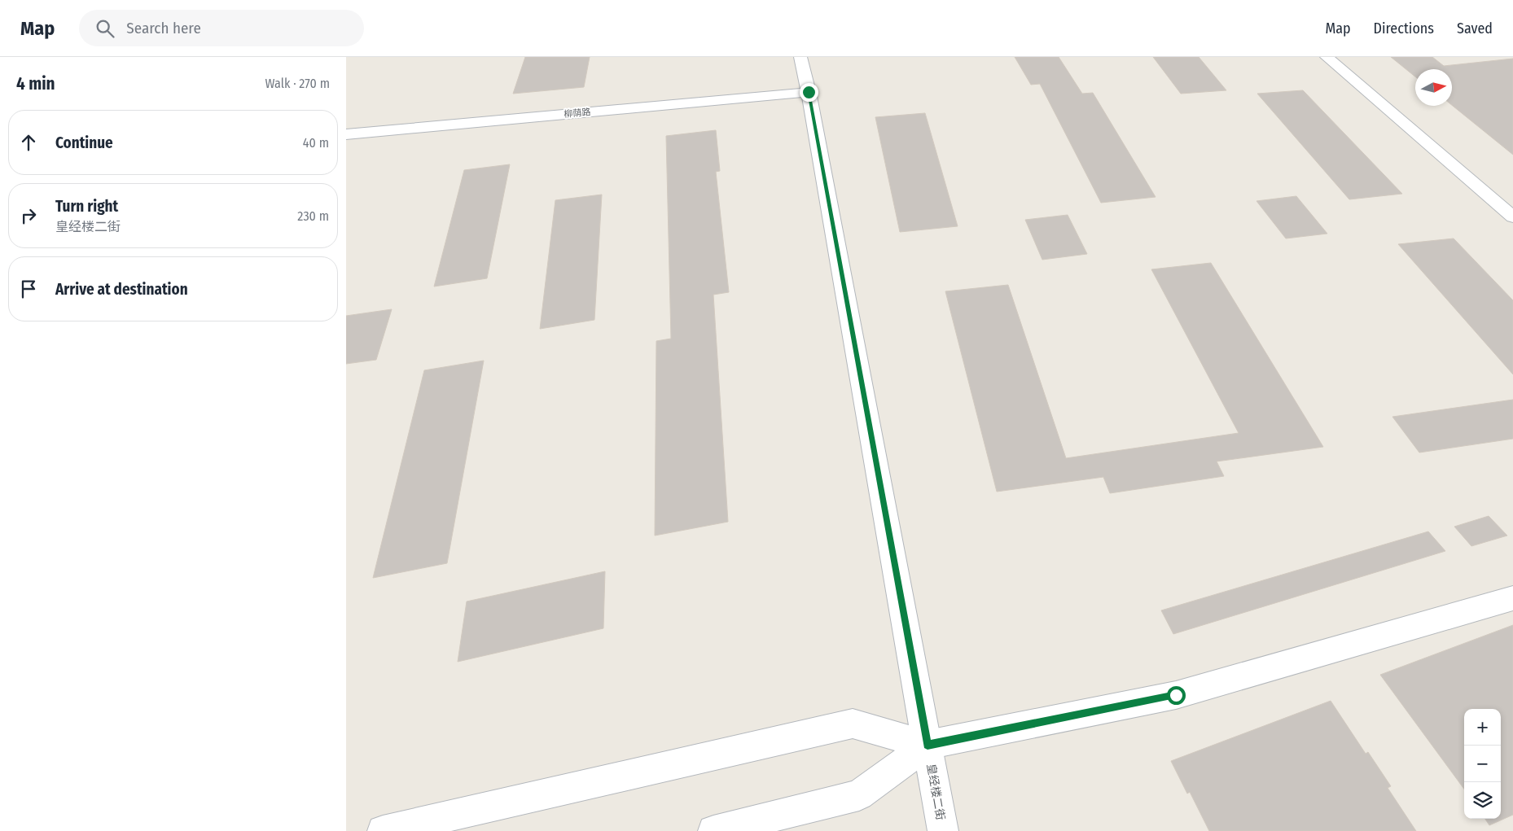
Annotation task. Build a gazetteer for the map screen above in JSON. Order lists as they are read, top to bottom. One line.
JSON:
{"streets":{"street":["柳荫路","皇经楼二街"]},"crossings":[["柳荫路","皇经楼二街"]],"north":"right","page":{"header":"Map","search":"Search here","nav":["Map","Directions","Saved"],"heading":["4 min","Walk · 270 m"],"list":[["Continue","40 m"],["Turn right","皇经楼二街","230 m"],"Arrive at destination"],"map_buttons":["+","−"]}}
